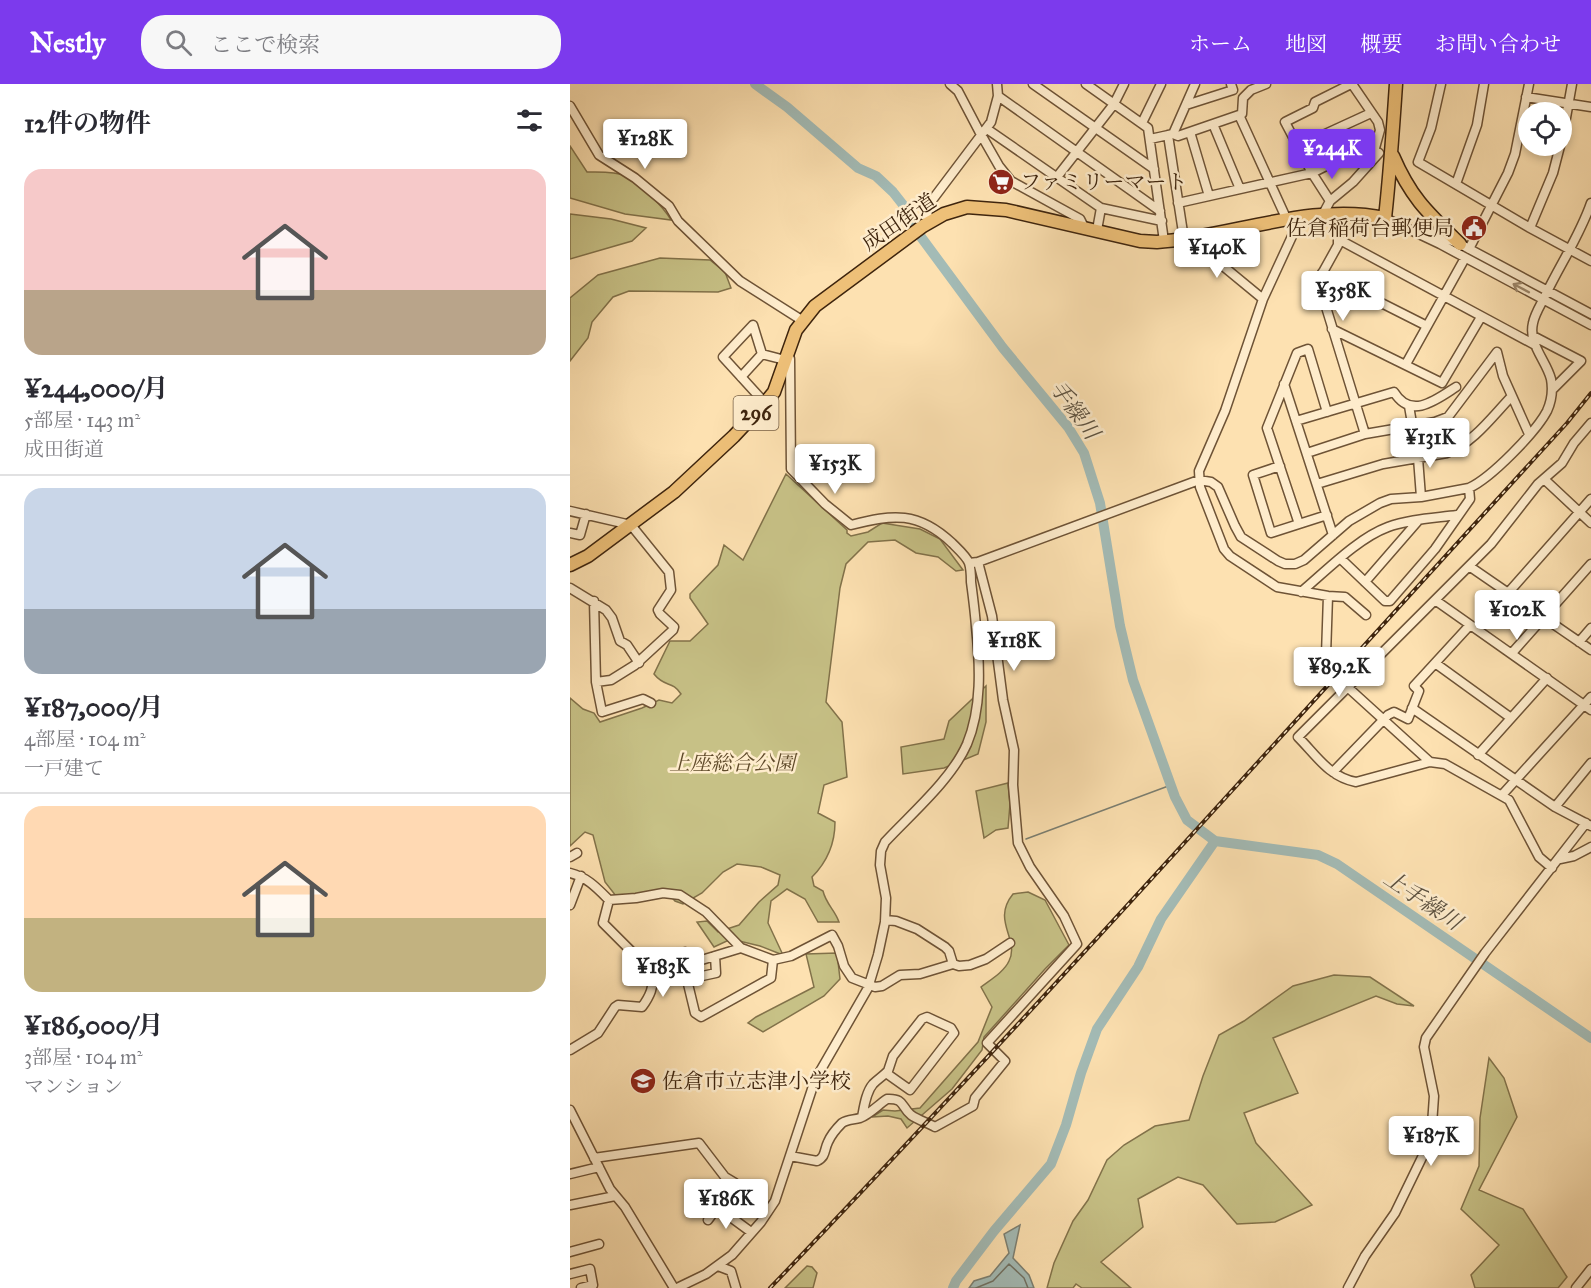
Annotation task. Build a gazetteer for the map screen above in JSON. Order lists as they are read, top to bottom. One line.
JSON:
{"streets":{"highway":["成田街道","296"]},"water":["手繰川","上手繰川"],"parks":["上座総合公園"],"places":{"supermarket":["ファミリーマート"],"public building":["佐倉稲荷台郵便局"],"school or university":["佐倉市立志津小学校"]},"page":{"header":"Nestly","search":"ここで検索","nav":["ホーム","地図","概要","お問い合わせ"],"heading":"12件の物件","price":["¥128K","¥244K","¥140K","¥358K","¥131K","¥153K","¥102K","¥118K","¥89.2K","¥183K","¥187K","¥186K"],"list":[{"name":"¥244,000/月","note":"5部屋 · 143 m² · 成田街道"},{"name":"¥187,000/月","note":"4部屋 · 104 m² · 一戸建て"},{"name":"¥186,000/月","note":"3部屋 · 104 m² · マンション"}]}}
